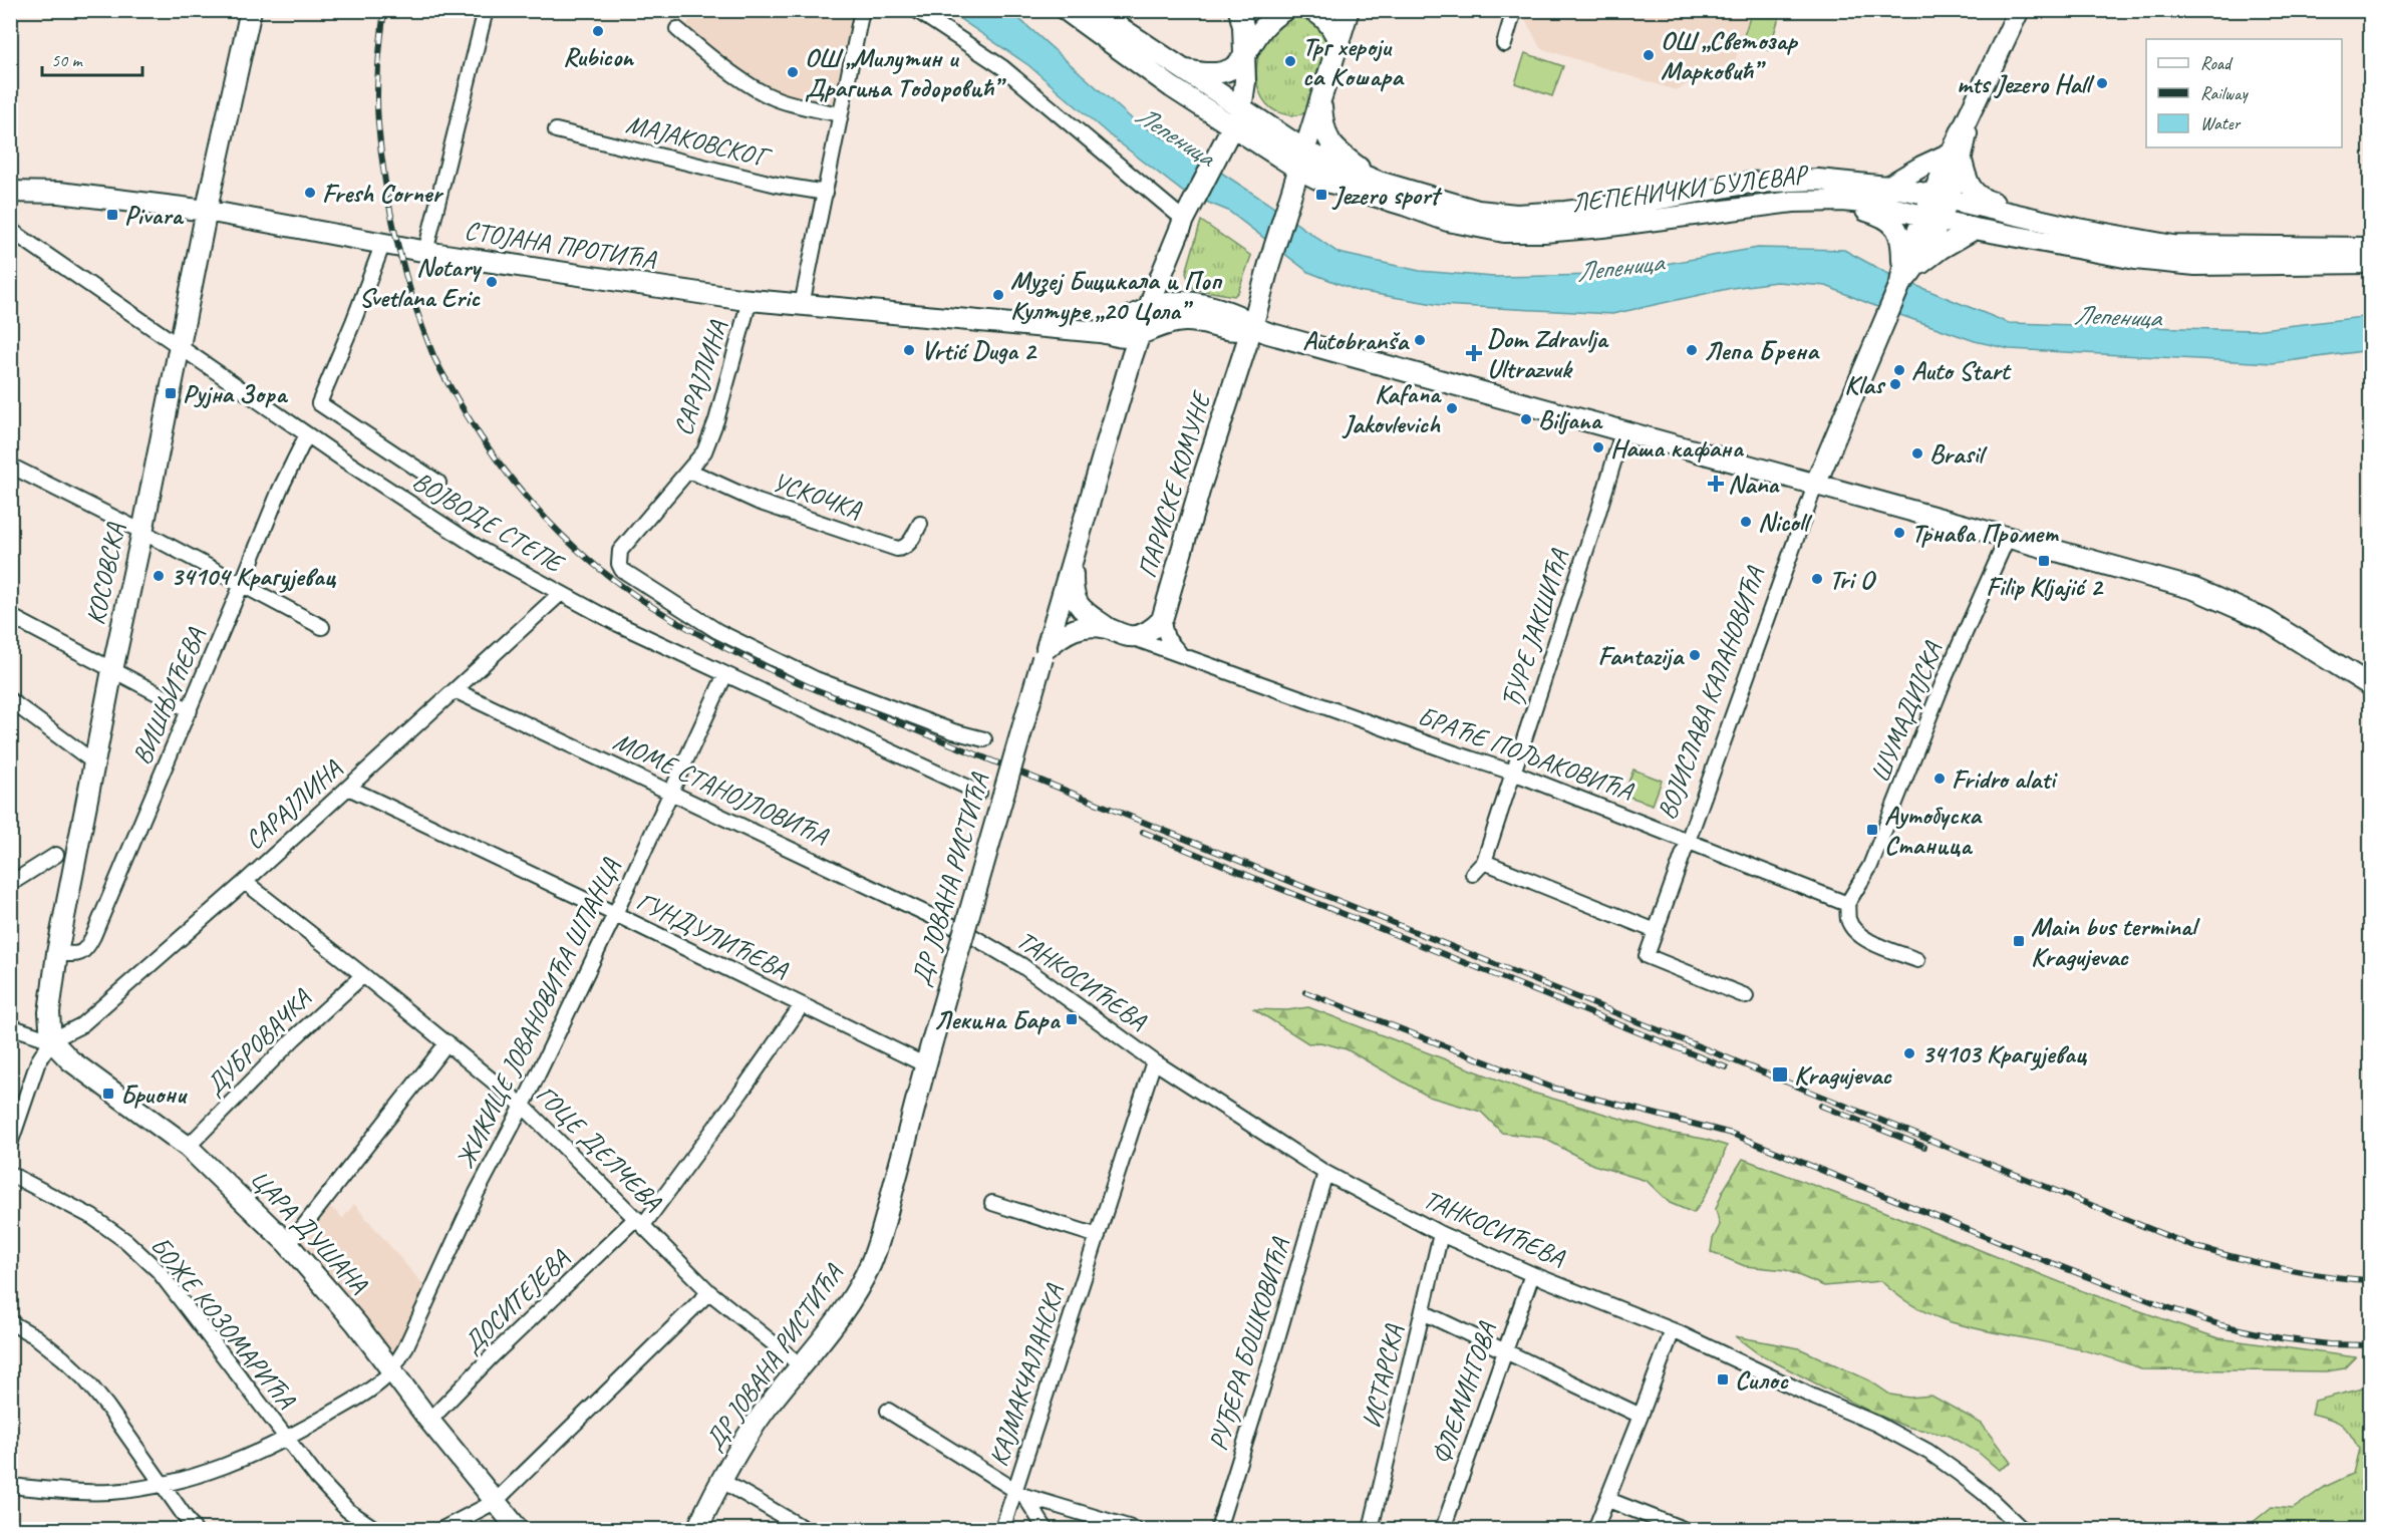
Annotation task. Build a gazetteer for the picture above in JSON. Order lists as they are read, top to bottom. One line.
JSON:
{"streets":{"main road":["ЛЕПЕНИЧКИ БУЛЕВАР","СТОЈАНА ПРОТИЋА","ПАРИСКЕ КОМУНЕ","КОСОВСКА","ВОЈИСЛАВА КАЛАНОВИЋА","ДР ЈОВАНА РИСТИЋА","ЦАРА ДУШАНА"],"street":["МАЈАКОВСКОГ","САРАЈЛИНА","УСКОЧКА","ВОЈВОДЕ СТЕПЕ","ЂУРЕ ЈАКШИЋА","ВИШЊИЋЕВА","ШУМАДИЈСКА","БРАЋЕ ПОЉАКОВИЋА","МОМЕ СТАНОЈЛОВИЋА","ГУНДУЛИЋЕВА","ТАНКОСИЋЕВА","ЖИКИЦЕ ЈОВАНОВИЋА ШПАНЦА","ДУБРОВАЧКА","ГОЦЕ ДЕЛЧЕВА","ДОСИТЕЈЕВА","БОЖЕ КОЗОМАРИЋА","РУЂЕРА БОШКОВИЋА","КАЈМАКЧАЛАНСКА","ИСТАРСКА","ФЛЕМИНГОВА"]},"crossings":[["ЛЕПЕНИЧКИ БУЛЕВАР","ПАРИСКЕ КОМУНЕ"],["ЛЕПЕНИЧКИ БУЛЕВАР","ВОЈИСЛАВА КАЛАНОВИЋА"],["ЛЕПЕНИЧКИ БУЛЕВАР","ДР ЈОВАНА РИСТИЋА"],["СТОЈАНА ПРОТИЋА","САРАЈЛИНА"],["СТОЈАНА ПРОТИЋА","КОСОВСКА"],["СТОЈАНА ПРОТИЋА","ДР ЈОВАНА РИСТИЋА"],["САРАЈЛИНА","УСКОЧКА"],["САРАЈЛИНА","ВОЈВОДЕ СТЕПЕ"],["САРАЈЛИНА","КОСОВСКА"],["САРАЈЛИНА","МОМЕ СТАНОЈЛОВИЋА"],["САРАЈЛИНА","ГУНДУЛИЋЕВА"],["САРАЈЛИНА","ГОЦЕ ДЕЛЧЕВА"],["САРАЈЛИНА","ЦАРА ДУШАНА"],["ВОЈВОДЕ СТЕПЕ","КОСОВСКА"],["ВОЈВОДЕ СТЕПЕ","ВИШЊИЋЕВА"],["ВОЈВОДЕ СТЕПЕ","ЖИКИЦЕ ЈОВАНОВИЋА ШПАНЦА"],["КОСОВСКА","ВИШЊИЋЕВА"],["КОСОВСКА","ЦАРА ДУШАНА"],["ЂУРЕ ЈАКШИЋА","БРАЋЕ ПОЉАКОВИЋА"],["ВОЈИСЛАВА КАЛАНОВИЋА","БРАЋЕ ПОЉАКОВИЋА"],["ШУМАДИЈСКА","БРАЋЕ ПОЉАКОВИЋА"],["МОМЕ СТАНОЈЛОВИЋА","ТАНКОСИЋЕВА"],["МОМЕ СТАНОЈЛОВИЋА","ЖИКИЦЕ ЈОВАНОВИЋА ШПАНЦА"],["ДР ЈОВАНА РИСТИЋА","ГУНДУЛИЋЕВА"],["ДР ЈОВАНА РИСТИЋА","ГОЦЕ ДЕЛЧЕВА"],["ГУНДУЛИЋЕВА","ЖИКИЦЕ ЈОВАНОВИЋА ШПАНЦА"],["ГУНДУЛИЋЕВА","ДОСИТЕЈЕВА"],["ТАНКОСИЋЕВА","РУЂЕРА БОШКОВИЋА"],["ТАНКОСИЋЕВА","КАЈМАКЧАЛАНСКА"],["ТАНКОСИЋЕВА","ИСТАРСКА"],["ТАНКОСИЋЕВА","ФЛЕМИНГОВА"],["ЖИКИЦЕ ЈОВАНОВИЋА ШПАНЦА","ГОЦЕ ДЕЛЧЕВА"],["ЖИКИЦЕ ЈОВАНОВИЋА ШПАНЦА","ЦАРА ДУШАНА"],["ДУБРОВАЧКА","ГОЦЕ ДЕЛЧЕВА"],["ДУБРОВАЧКА","ЦАРА ДУШАНА"],["ГОЦЕ ДЕЛЧЕВА","ДОСИТЕЈЕВА"],["ЦАРА ДУШАНА","ДОСИТЕЈЕВА"]],"water":["Лепеница"],"places":{"other":["Rubicon","ОШ „Светозар Марковић”","Трг хероји са Кошара","ОШ „Милутин и Драгиња Тодоровић”","mts Jezero Hall","Fresh Corner","Notary Svetlana Eric","Музеј Бицикала и Поп Културе „20 Цола”","Autobranša","Vrtić Duga 2","Лепа Брена","Auto Start","Klas","Kafana Jakovlevich","Biljana","Наша кафана","Brasil","Nicoll","Трнава Промет","34104 Крагујевац","Tri O","Fantazija","Fridro alati","34103 Крагујевац"],"transit":["Jezero sport","Pivara","Рујна Зора","Filip Kljajić 2","Аутобуска Станица","Main bus terminal Kragujevac","Лекина Бара","Kragujevac","Бриони","Силос"],"health":["Dom Zdravlja Ultrazvuk","Nana"]},"legend":["Road","Railway","Water"],"scale_bar":"50 m"}
